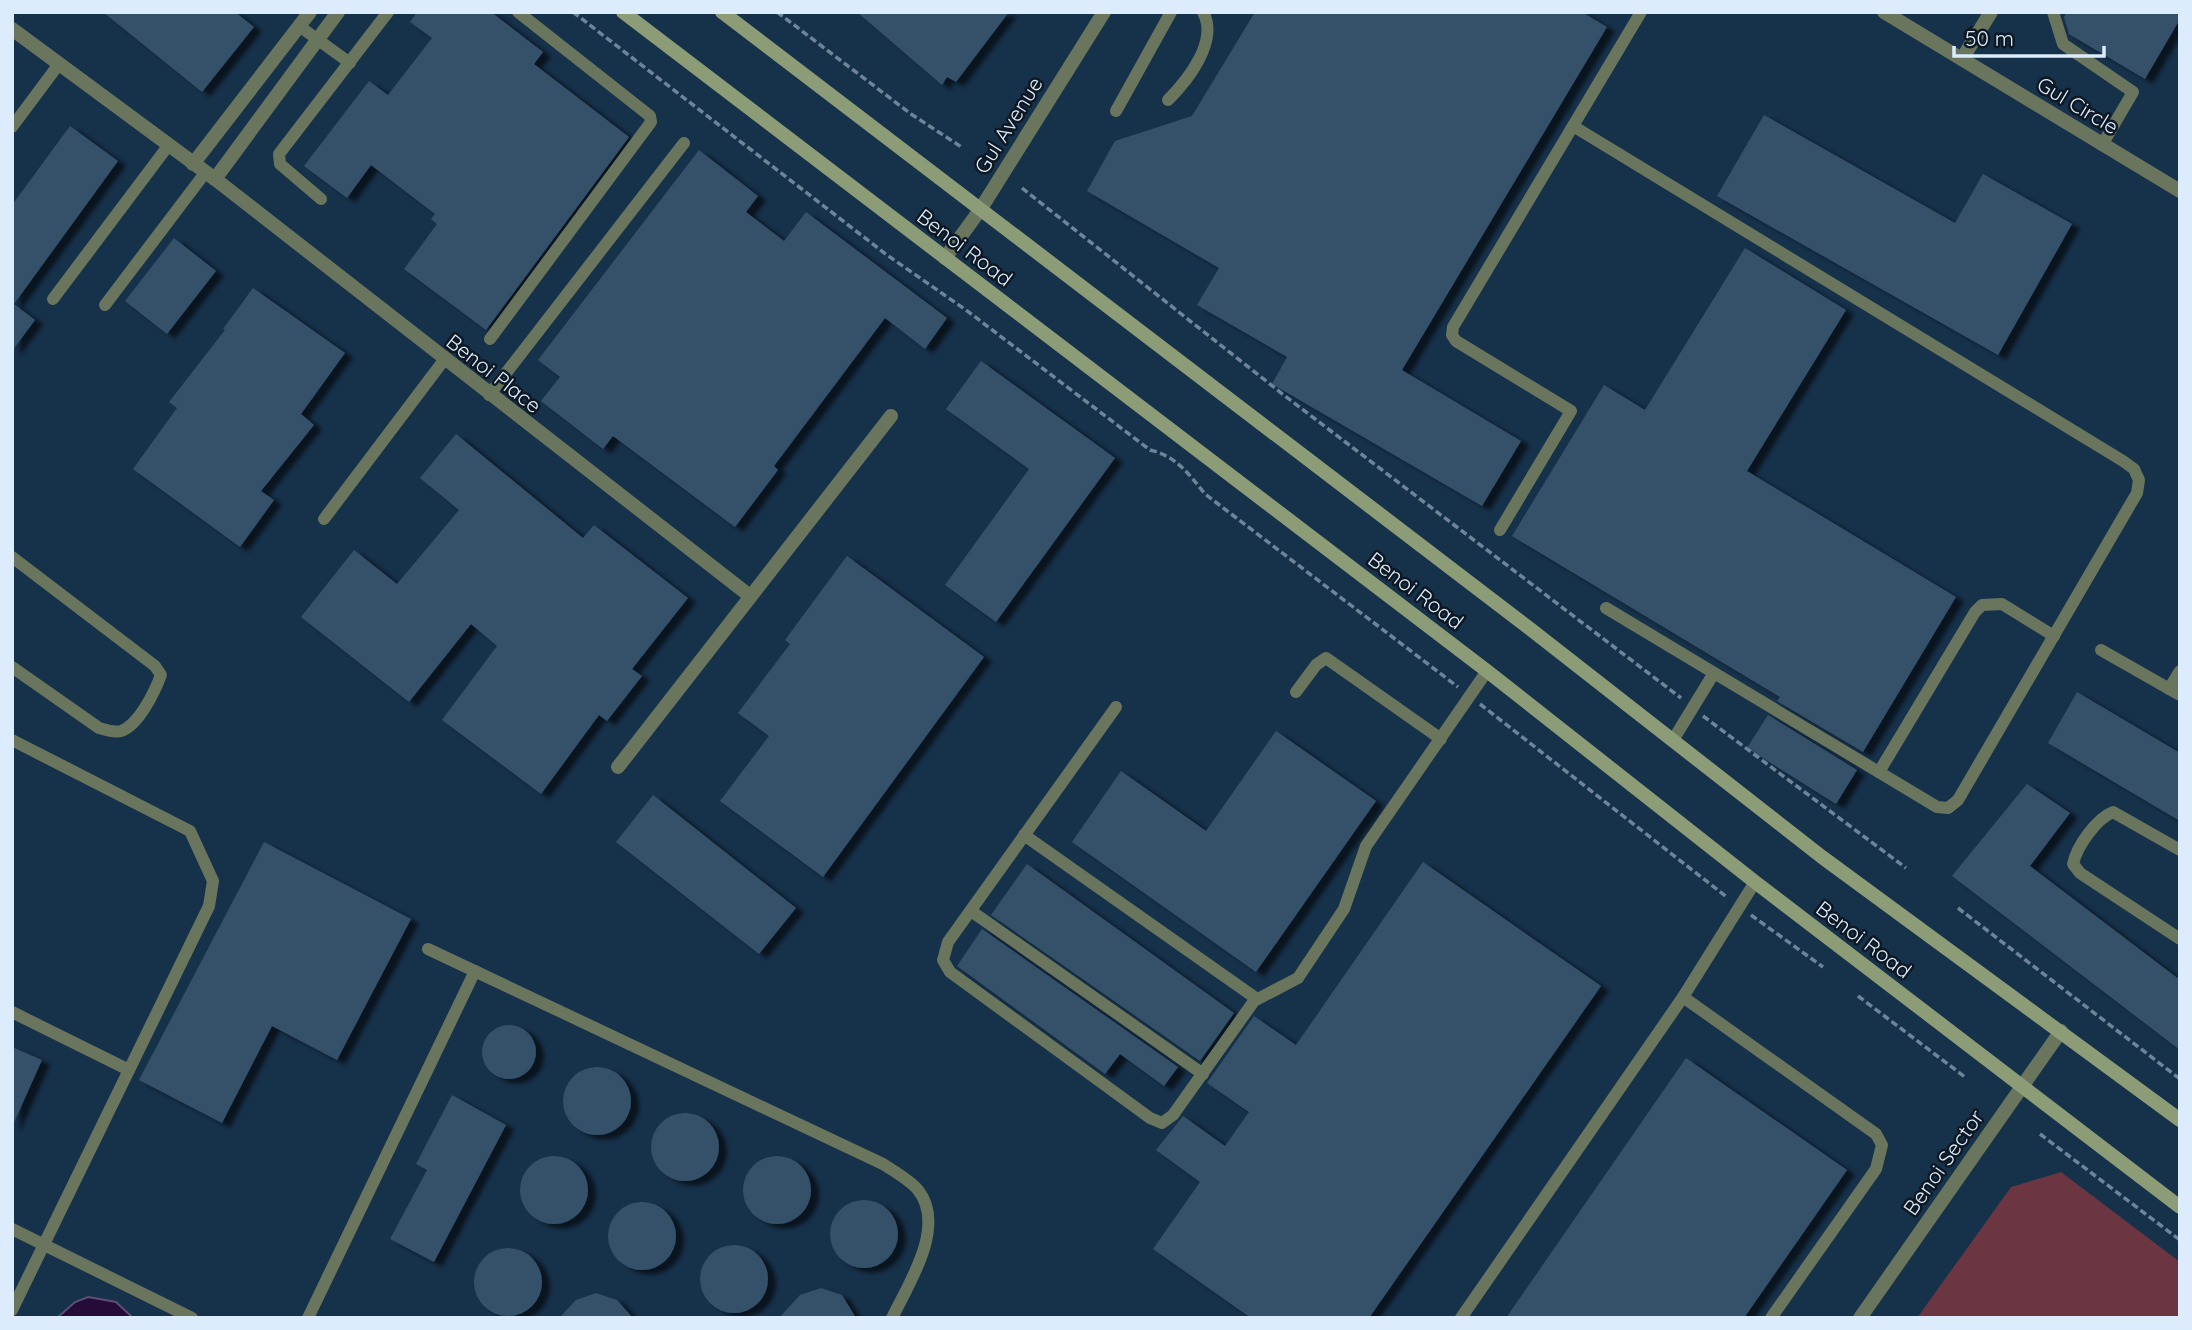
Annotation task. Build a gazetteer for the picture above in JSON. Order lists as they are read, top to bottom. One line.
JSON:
{"streets":{"main road":["Benoi Road"],"street":["Gul Circle","Gul Avenue","Benoi Place","Benoi Sector"]},"crossings":[["Gul Avenue","Benoi Road"],["Benoi Road","Benoi Sector"]],"scale_bar":"50 m"}
